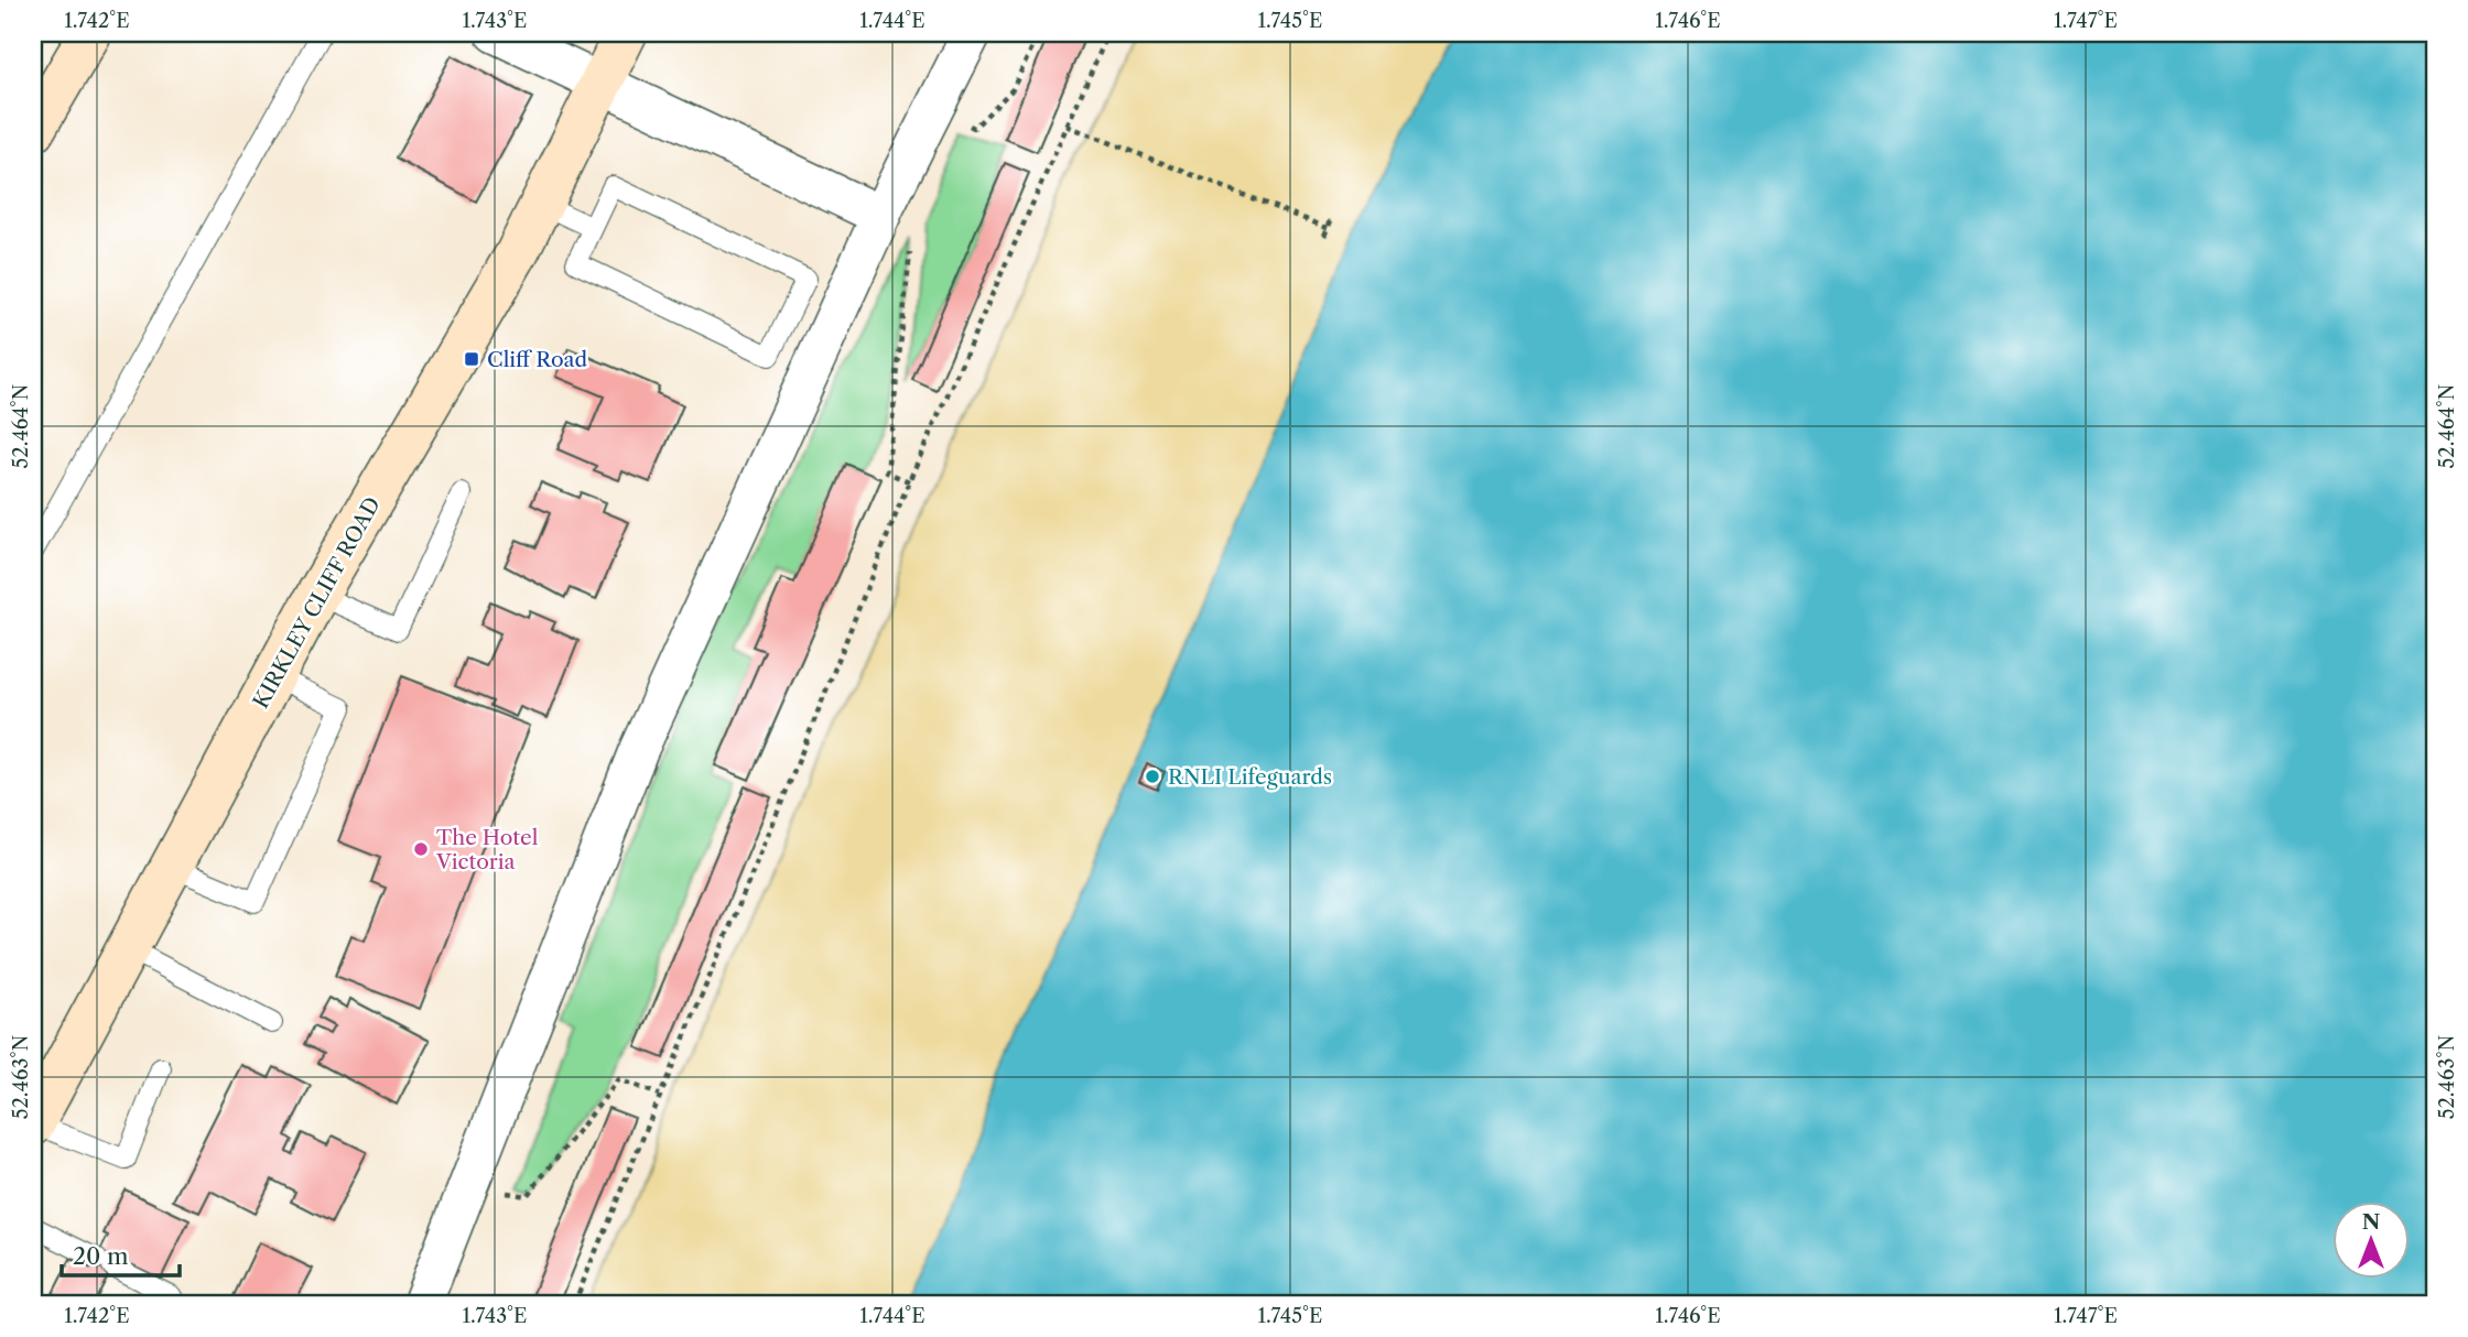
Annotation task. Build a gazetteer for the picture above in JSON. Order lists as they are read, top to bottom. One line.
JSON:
{"streets":{"main road":["KIRKLEY CLIFF ROAD"]},"places":{"transit":["Cliff Road"],"other":["RNLI Lifeguards","The Hotel Victoria"]},"scale_bar":"20 m","north":"top","coordinates":["1.742°E","1.743°E","1.744°E","1.745°E","1.746°E","1.747°E","52.464°N","52.463°N"]}
